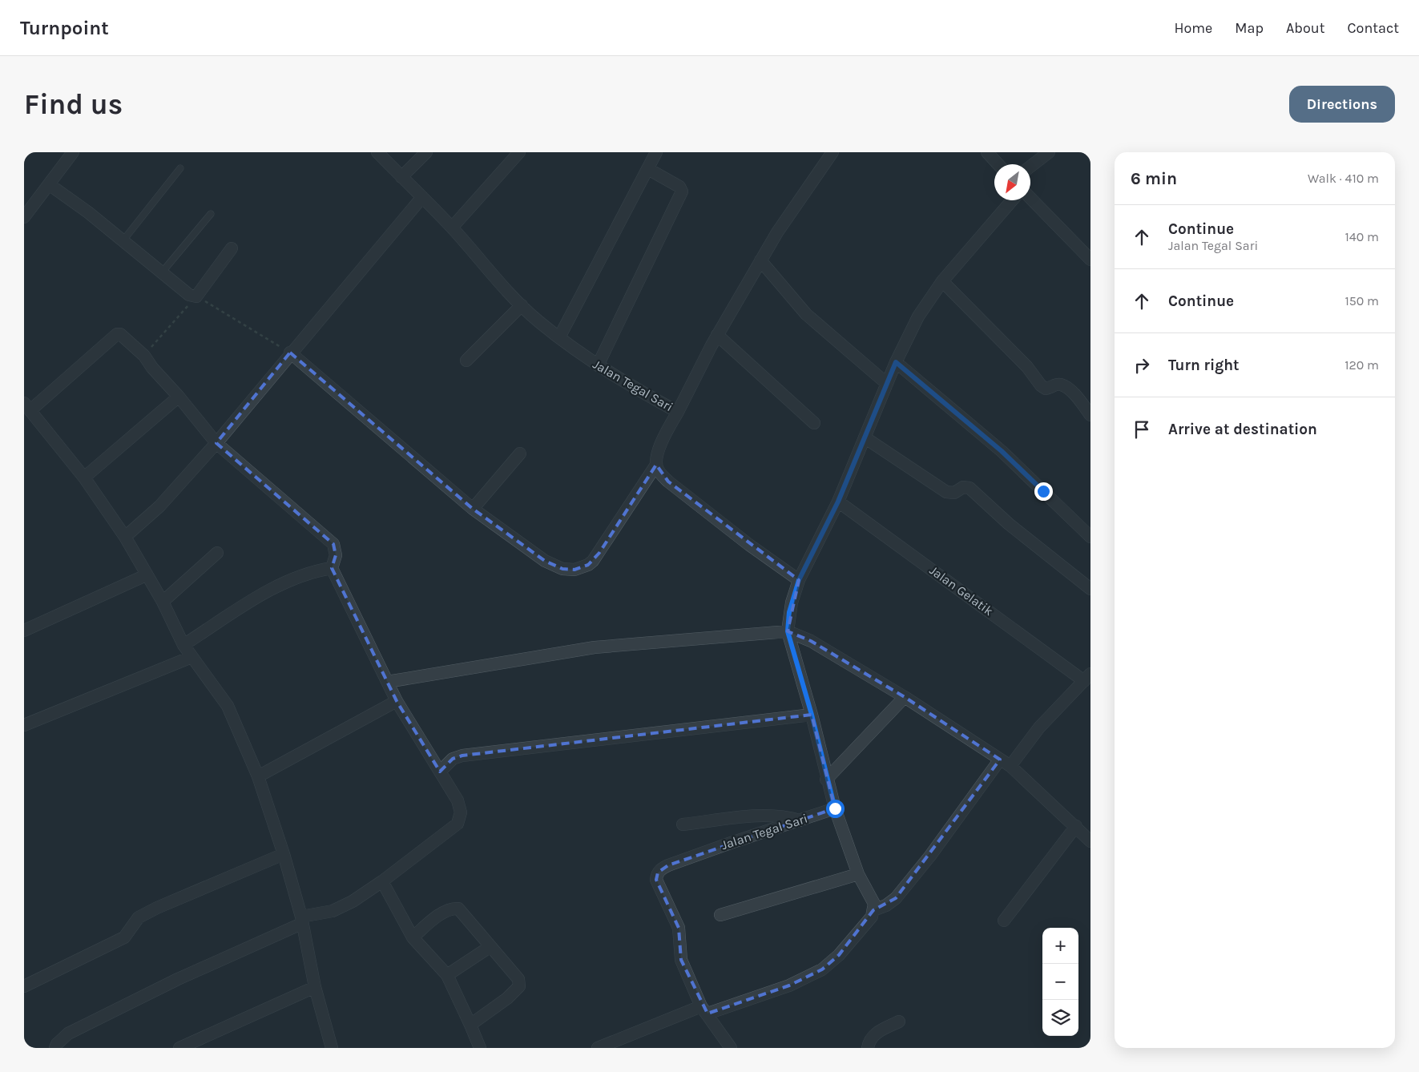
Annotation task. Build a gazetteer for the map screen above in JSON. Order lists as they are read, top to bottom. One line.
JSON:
{"streets":{"street":["Jalan Tegal Sari","Jalan Gelatik"]},"north":"bottom left","page":{"header":"Turnpoint","nav":["Home","Map","About","Contact"],"buttons":"Directions","title":"Find us","heading":["6 min","Walk · 410 m"],"list":[["Continue","Jalan Tegal Sari","140 m"],["Continue","150 m"],["Turn right","120 m"],"Arrive at destination"],"map_buttons":["+","−"]}}
